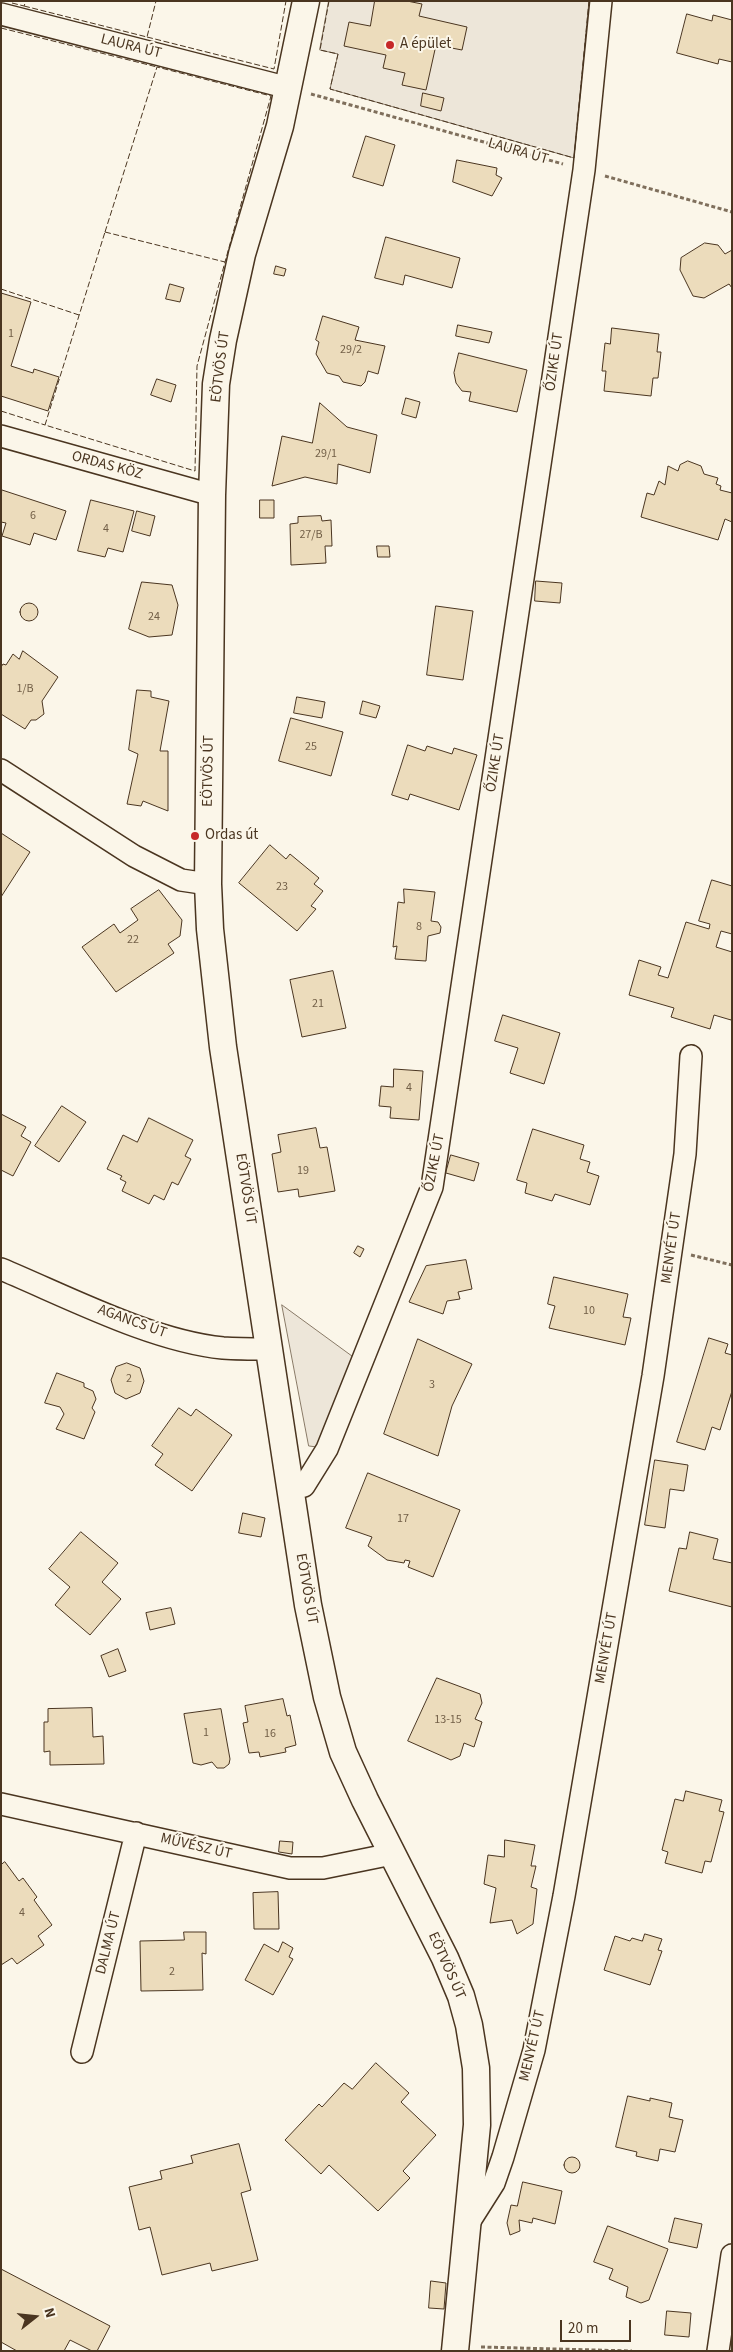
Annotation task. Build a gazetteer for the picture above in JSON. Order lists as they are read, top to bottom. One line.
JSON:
{"streets":{"street":["LAURA ÚT","ŐZIKE ÚT","EÖTVÖS ÚT","ORDAS KÖZ","MENYÉT ÚT","AGANCS ÚT","MŰVÉSZ ÚT","DALMA ÚT"]},"crossings":[["LAURA ÚT","ŐZIKE ÚT"],["LAURA ÚT","EÖTVÖS ÚT"],["ŐZIKE ÚT","EÖTVÖS ÚT"],["EÖTVÖS ÚT","ORDAS KÖZ"],["EÖTVÖS ÚT","MENYÉT ÚT"],["EÖTVÖS ÚT","AGANCS ÚT"],["EÖTVÖS ÚT","MŰVÉSZ ÚT"],["MŰVÉSZ ÚT","DALMA ÚT"]],"places":["A épület","Ordas út"],"house_numbers":["1","29/2","29/1","6","4","27/B","24","1/B","25","23","8","22","21","4","19","10","2","3","17","13-15","1","16","4","2"],"scale_bar":"20 m","north":"right"}
